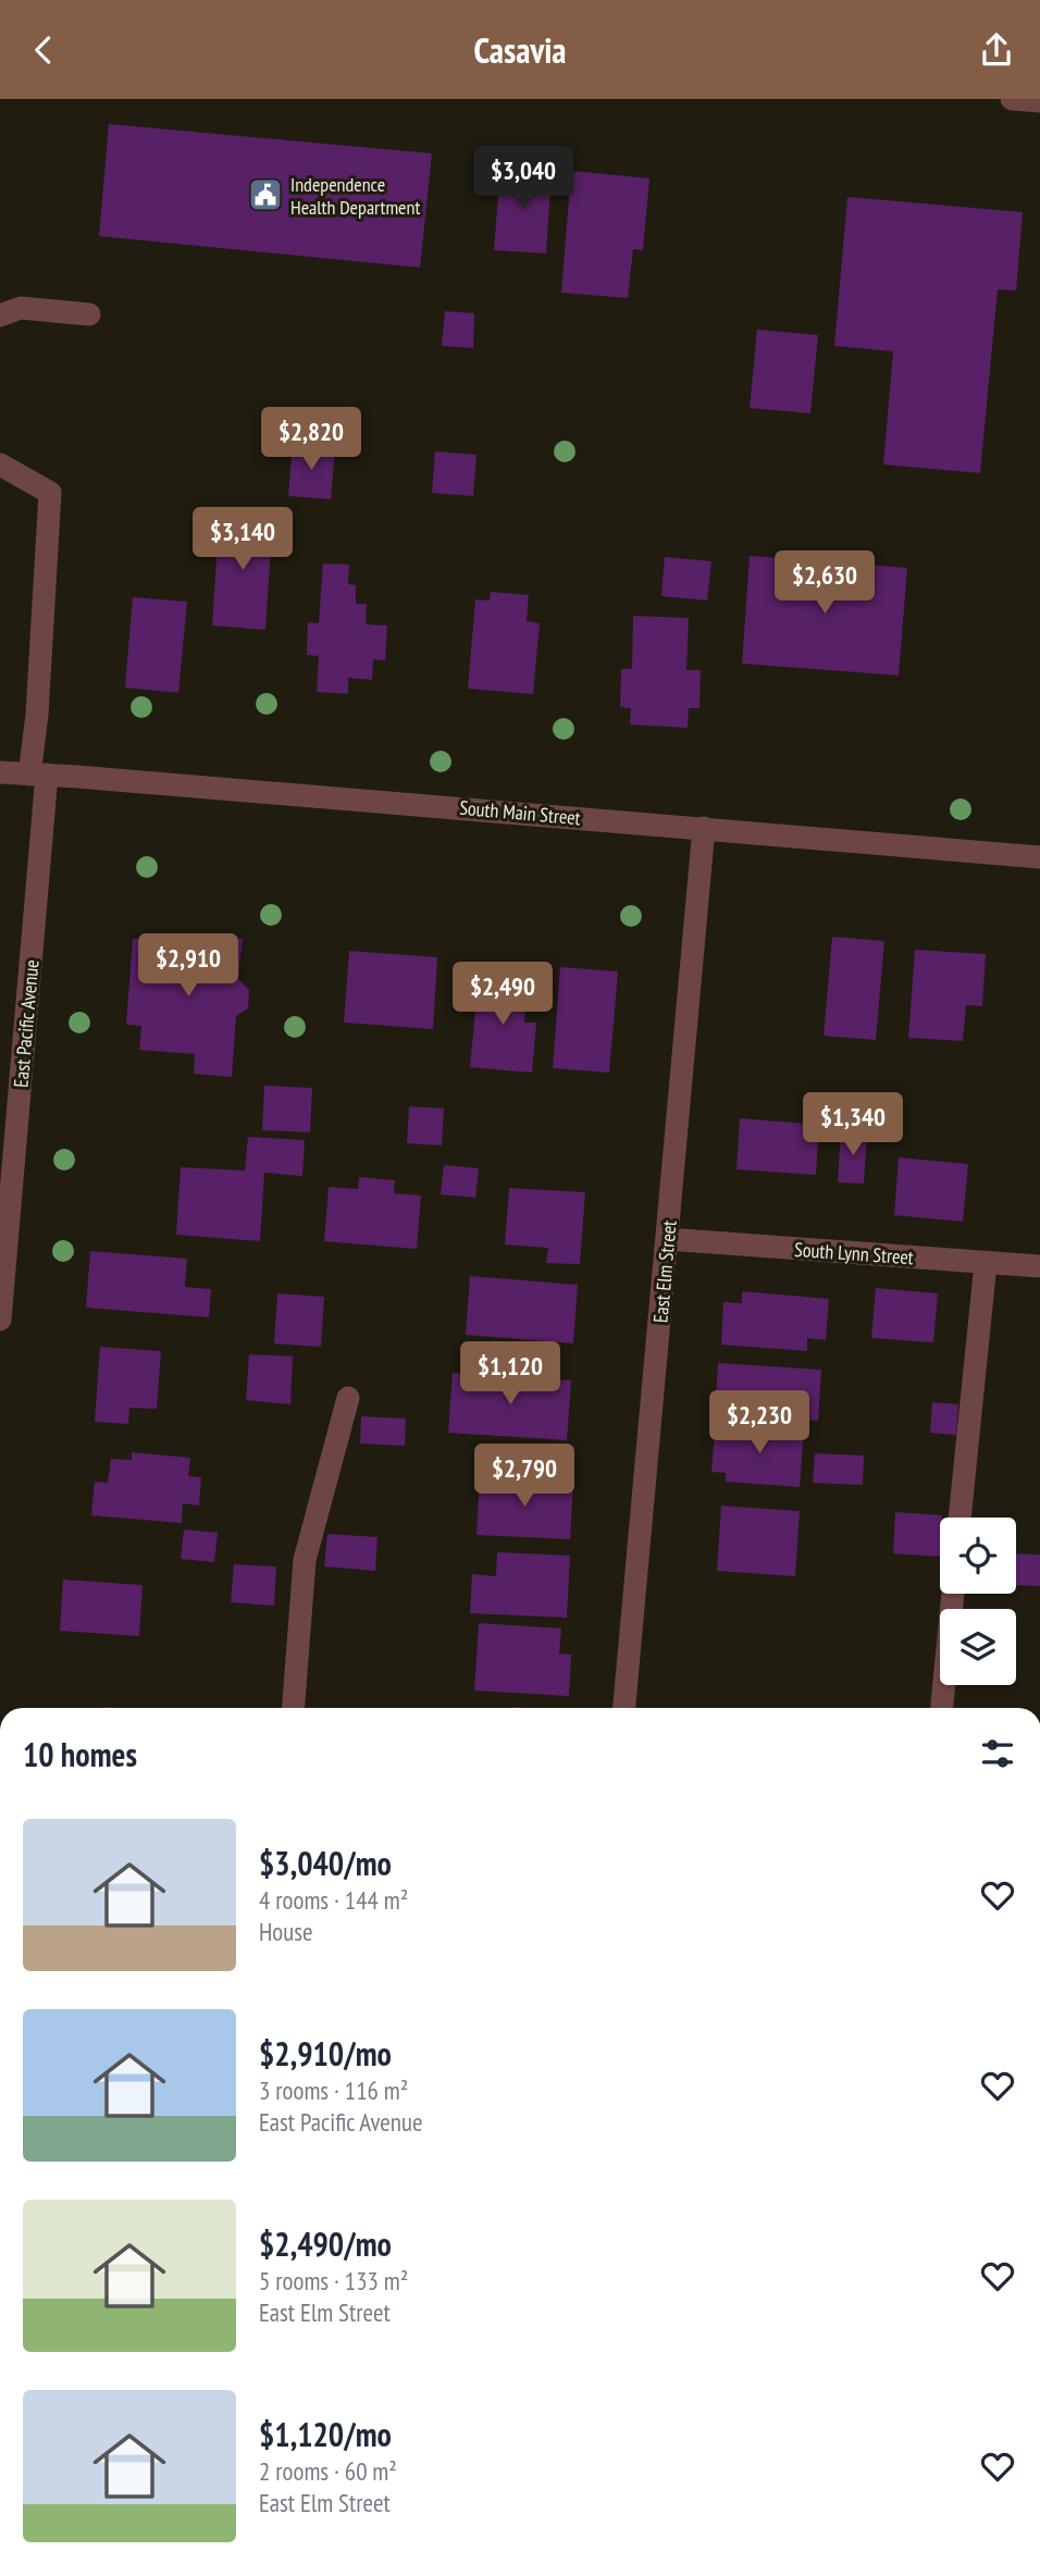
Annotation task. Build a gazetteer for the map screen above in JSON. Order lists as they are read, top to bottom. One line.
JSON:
{"streets":{"street":["South Main Street","East Pacific Avenue","South Lynn Street","East Elm Street"]},"crossings":[["South Main Street","East Pacific Avenue"],["South Main Street","East Elm Street"],["South Lynn Street","East Elm Street"]],"places":{"public building":["Independence Health Department"]},"page":{"header":"Casavia","price":["$3,040","$2,820","$3,140","$2,630","$2,910","$2,490","$1,340","$1,120","$2,230","$2,790"],"heading":"10 homes","list":[{"name":"$3,040/mo","note":"4 rooms · 144 m² · House"},{"name":"$2,910/mo","note":"3 rooms · 116 m² · East Pacific Avenue"},{"name":"$2,490/mo","note":"5 rooms · 133 m² · East Elm Street"},{"name":"$1,120/mo","note":"2 rooms · 60 m² · East Elm Street"}]}}
